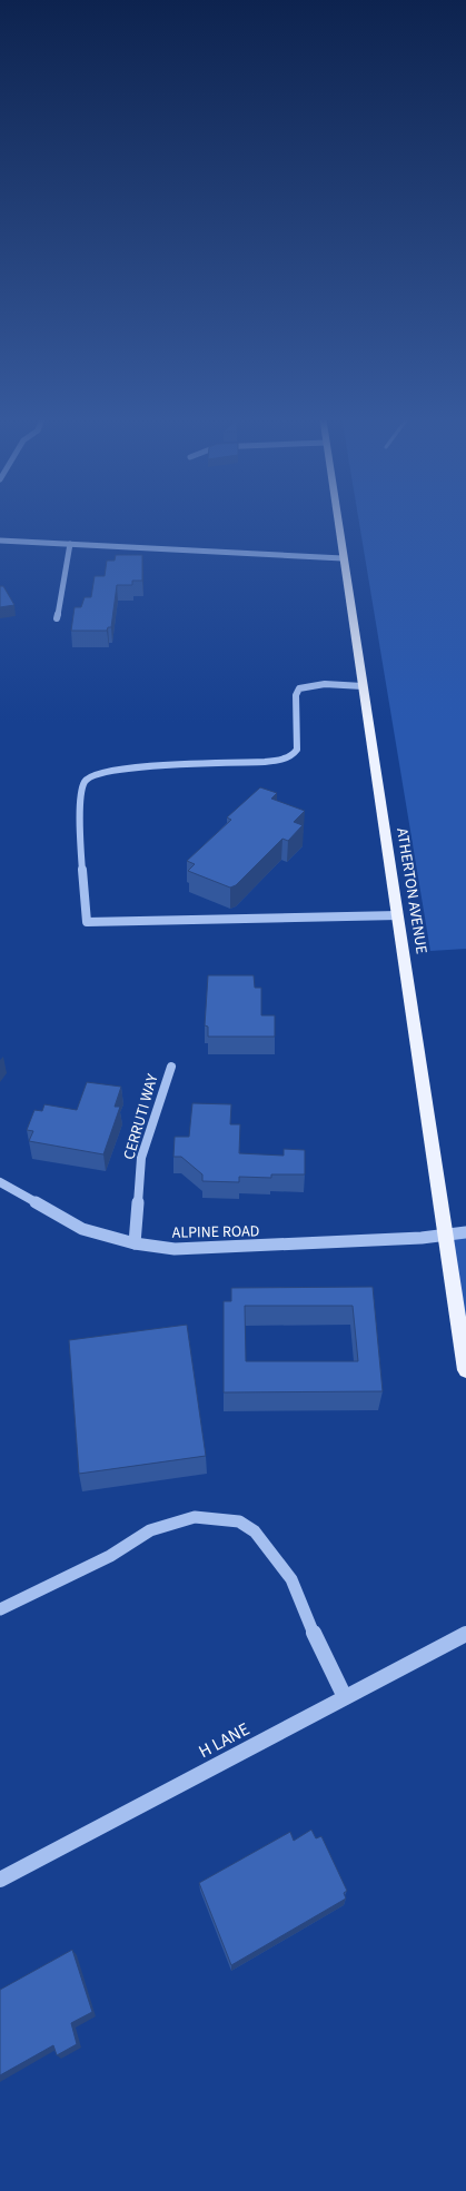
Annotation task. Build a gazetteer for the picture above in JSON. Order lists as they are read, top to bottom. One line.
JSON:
{"streets":{"main road":["ATHERTON AVENUE"],"street":["CERRUTI WAY","ALPINE ROAD","H LANE"]},"crossings":[["ATHERTON AVENUE","ALPINE ROAD"],["CERRUTI WAY","ALPINE ROAD"]]}
